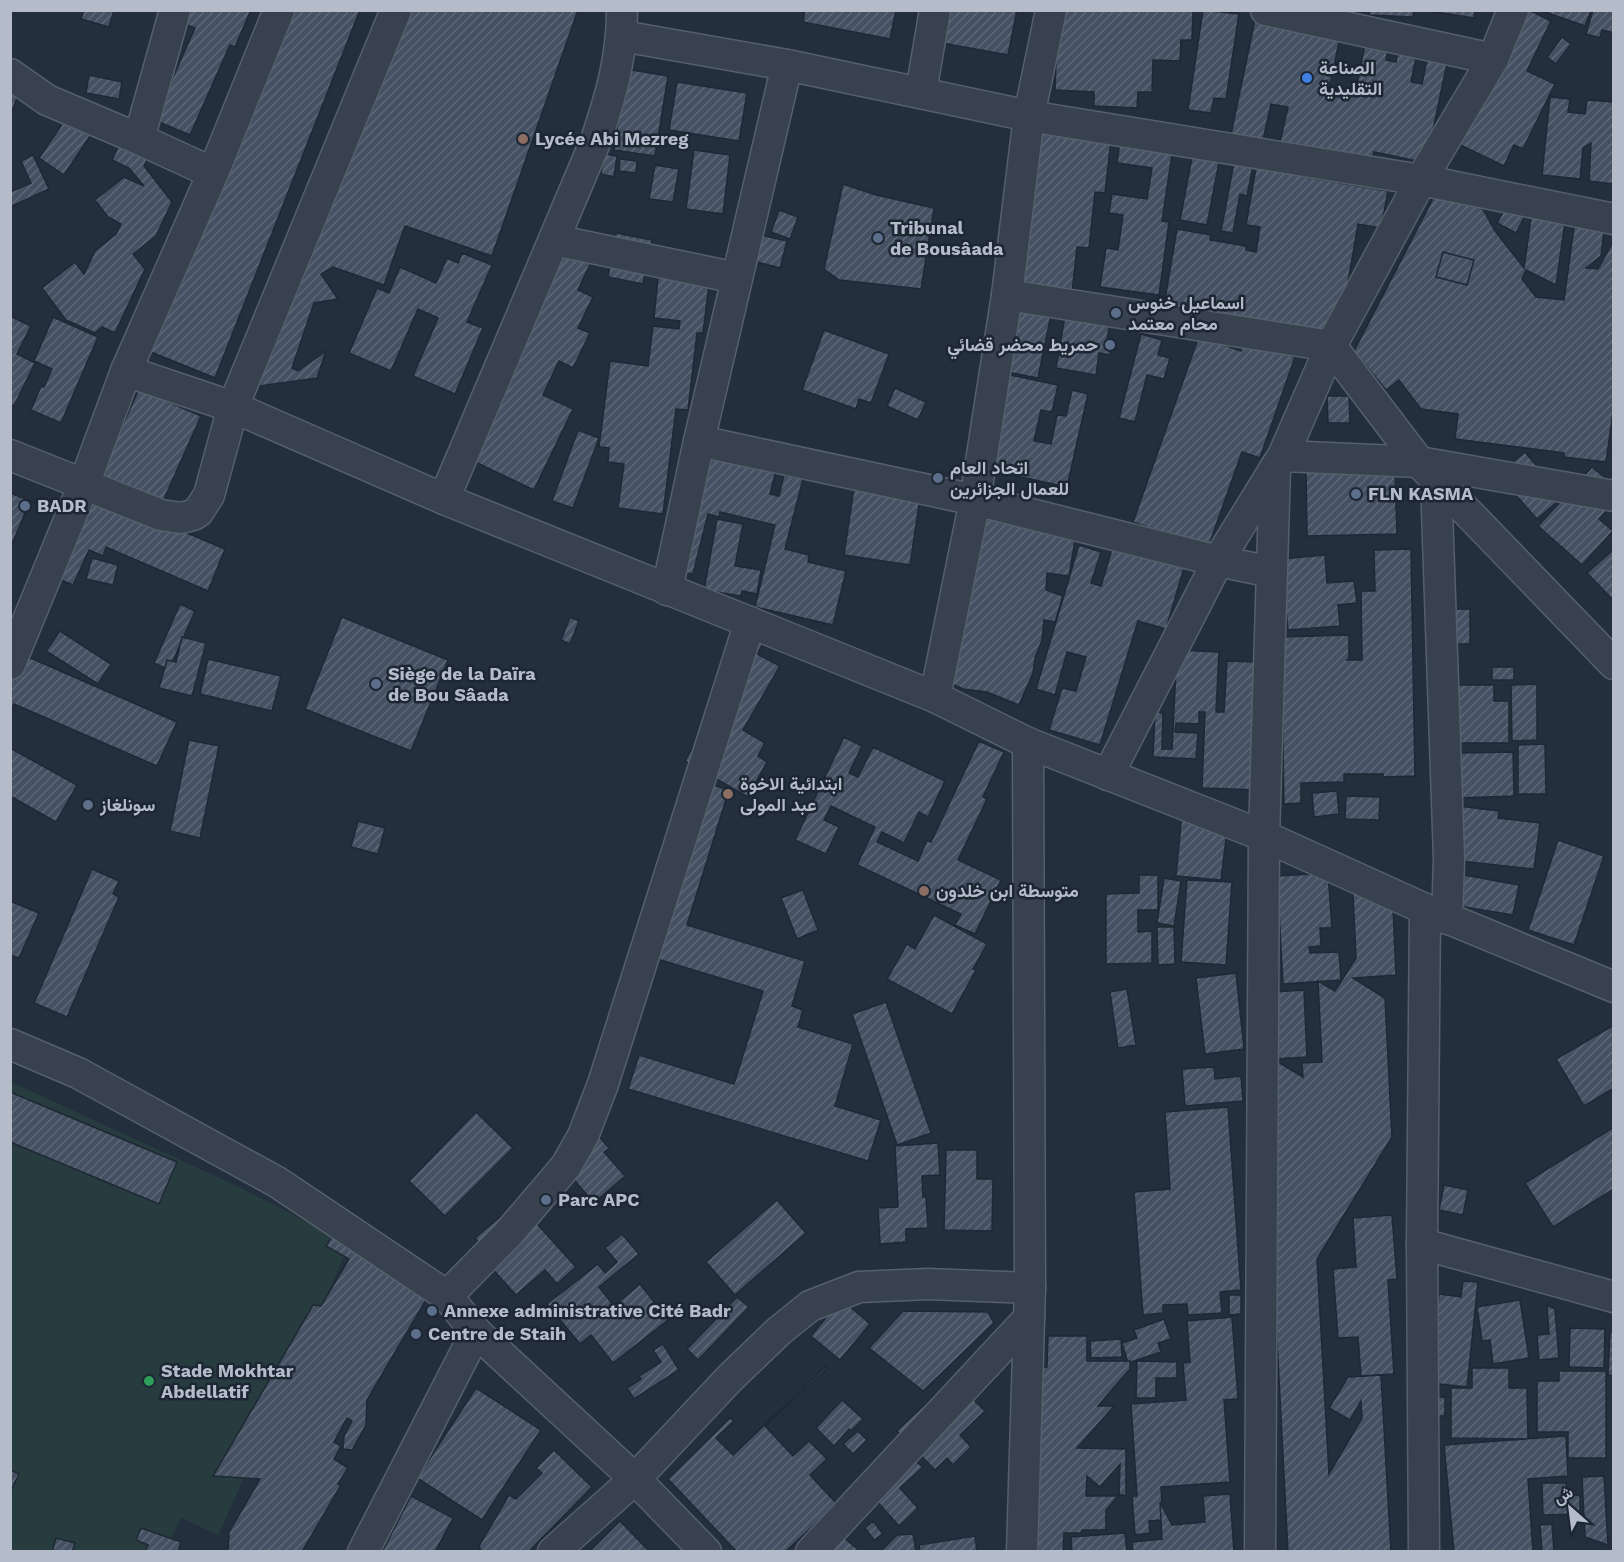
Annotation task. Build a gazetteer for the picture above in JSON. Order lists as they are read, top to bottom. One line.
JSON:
{"places":["الصناعة التقليدية","Lycée Abi Mezreg","Tribunal de Bousâada","اسماعيل خنوس محام معتمد","حمريط محضر قضائي","اتحاد العام للعمال الجزائرين","FLN KASMA","BADR","Siège de la Daïra de Bou Sâada","ابتدائية الاخوة عبد المولى","سونلغاز","متوسطة ابن خلدون","Parc APC","Annexe administrative Cité Badr","Centre de Staih","Stade Mokhtar Abdellatif"],"north":"top left"}
